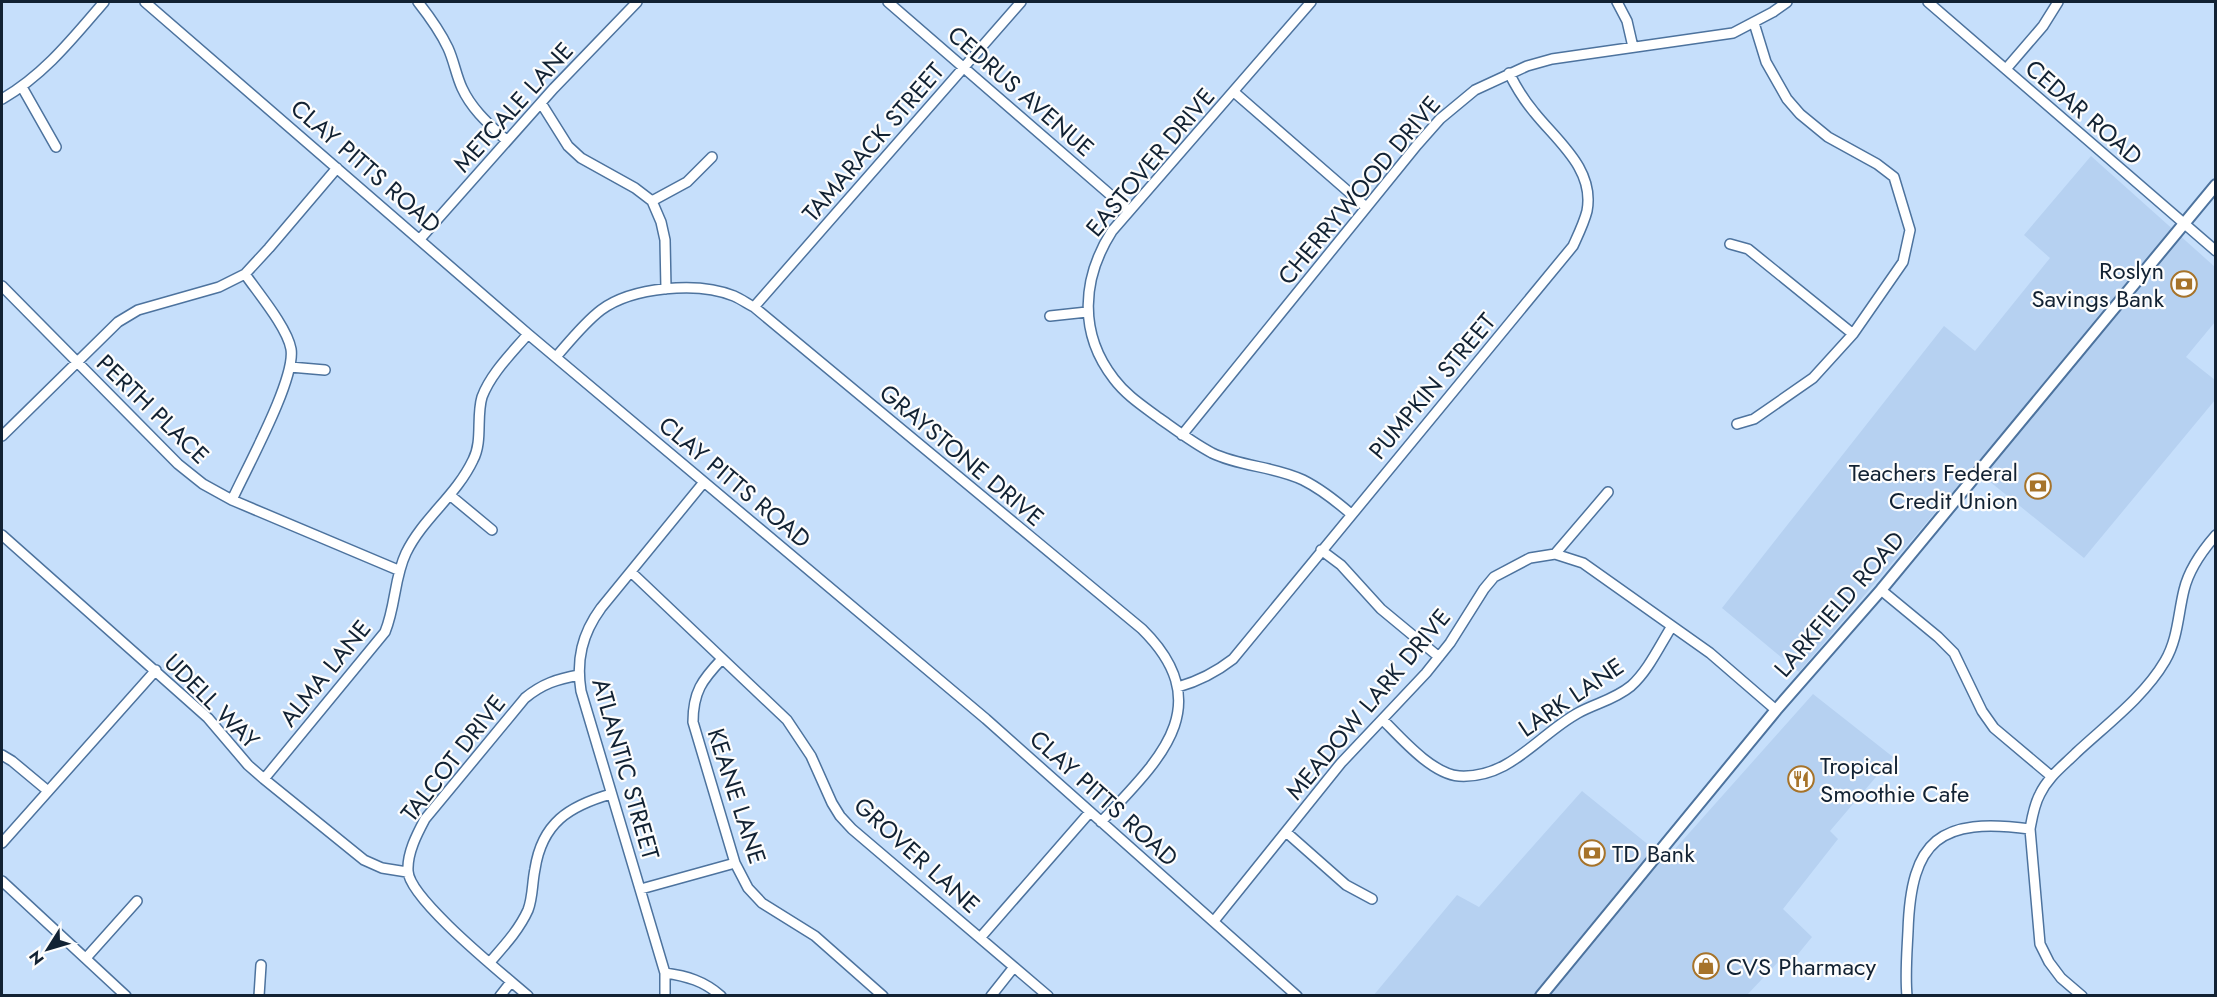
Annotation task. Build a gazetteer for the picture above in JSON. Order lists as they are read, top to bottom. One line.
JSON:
{"streets":{"main road":["LARKFIELD ROAD"],"street":["CEDRUS AVENUE","METCALE LANE","CEDAR ROAD","TAMARACK STREET","EASTOVER DRIVE","CLAY PITTS ROAD","CHERRYWOOD DRIVE","PUMPKIN STREET","PERTH PLACE","GRAYSTONE DRIVE","ALMA LANE","LARK LANE","UDELL WAY","MEADOW LARK DRIVE","TALCOT DRIVE","ATLANTIC STREET","KEANE LANE","GROVER LANE"]},"crossings":[["CEDRUS AVENUE","TAMARACK STREET"],["CEDRUS AVENUE","EASTOVER DRIVE"],["METCALE LANE","CLAY PITTS ROAD"],["CEDAR ROAD","LARKFIELD ROAD"],["TAMARACK STREET","GRAYSTONE DRIVE"],["EASTOVER DRIVE","CHERRYWOOD DRIVE"],["EASTOVER DRIVE","PUMPKIN STREET"],["CLAY PITTS ROAD","GRAYSTONE DRIVE"],["CLAY PITTS ROAD","ALMA LANE"],["CLAY PITTS ROAD","MEADOW LARK DRIVE"],["CLAY PITTS ROAD","ATLANTIC STREET"],["CHERRYWOOD DRIVE","PUMPKIN STREET"],["PUMPKIN STREET","GRAYSTONE DRIVE"],["PERTH PLACE","ALMA LANE"],["ALMA LANE","UDELL WAY"],["LARK LANE","MEADOW LARK DRIVE"],["UDELL WAY","TALCOT DRIVE"],["TALCOT DRIVE","ATLANTIC STREET"],["ATLANTIC STREET","GROVER LANE"],["KEANE LANE","GROVER LANE"]],"places":{"bank":["Roslyn Savings Bank","Teachers Federal Credit Union","TD Bank"],"restaurant":["Tropical Smoothie Cafe"],"shop":["CVS Pharmacy"]},"north":"bottom left"}
